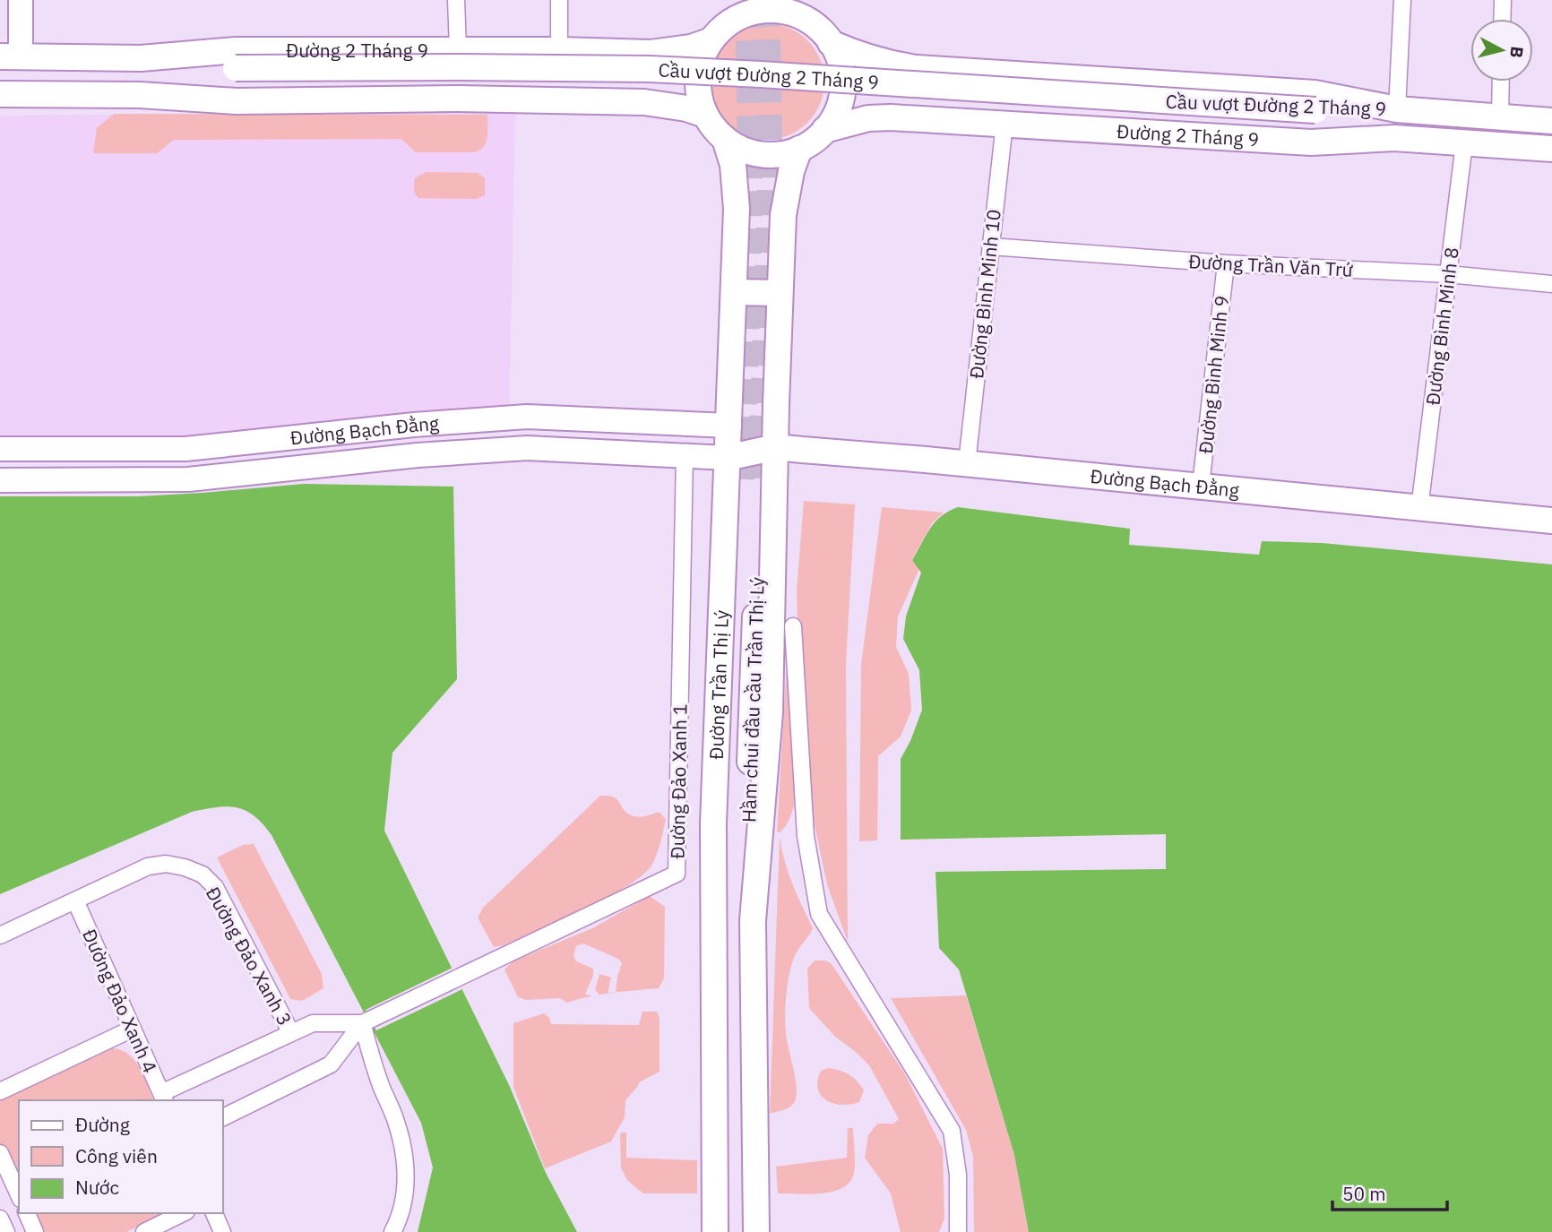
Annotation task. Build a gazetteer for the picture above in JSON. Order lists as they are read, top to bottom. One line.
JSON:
{"streets":{"main road":["Đường 2 Tháng 9","Cầu vượt Đường 2 Tháng 9","Đường Bạch Đằng","Đường Trần Thị Lý","Hầm chui đầu cầu Trần Thị Lý"],"street":["Đường Trần Văn Trứ","Đường Bình Minh 10","Đường Bình Minh 8","Đường Bình Minh 9","Đường Đảo Xanh 1","Đường Đảo Xanh 3","Đường Đảo Xanh 4"]},"crossings":[["Đường 2 Tháng 9","Cầu vượt Đường 2 Tháng 9"],["Đường 2 Tháng 9","Đường Bình Minh 10"],["Đường 2 Tháng 9","Đường Bình Minh 8"],["Đường 2 Tháng 9","Đường Trần Thị Lý"],["Đường Trần Văn Trứ","Đường Bình Minh 10"],["Đường Trần Văn Trứ","Đường Bình Minh 8"],["Đường Trần Văn Trứ","Đường Bình Minh 9"],["Đường Bình Minh 10","Đường Bạch Đằng"],["Đường Bình Minh 8","Đường Bạch Đằng"],["Đường Bình Minh 9","Đường Bạch Đằng"],["Đường Bạch Đằng","Đường Trần Thị Lý"],["Đường Bạch Đằng","Đường Đảo Xanh 1"],["Đường Trần Thị Lý","Hầm chui đầu cầu Trần Thị Lý"],["Đường Đảo Xanh 1","Đường Đảo Xanh 3"],["Đường Đảo Xanh 1","Đường Đảo Xanh 4"],["Đường Đảo Xanh 3","Đường Đảo Xanh 4"]],"legend":["Đường","Công viên","Nước"],"scale_bar":"50 m","north":"right"}
